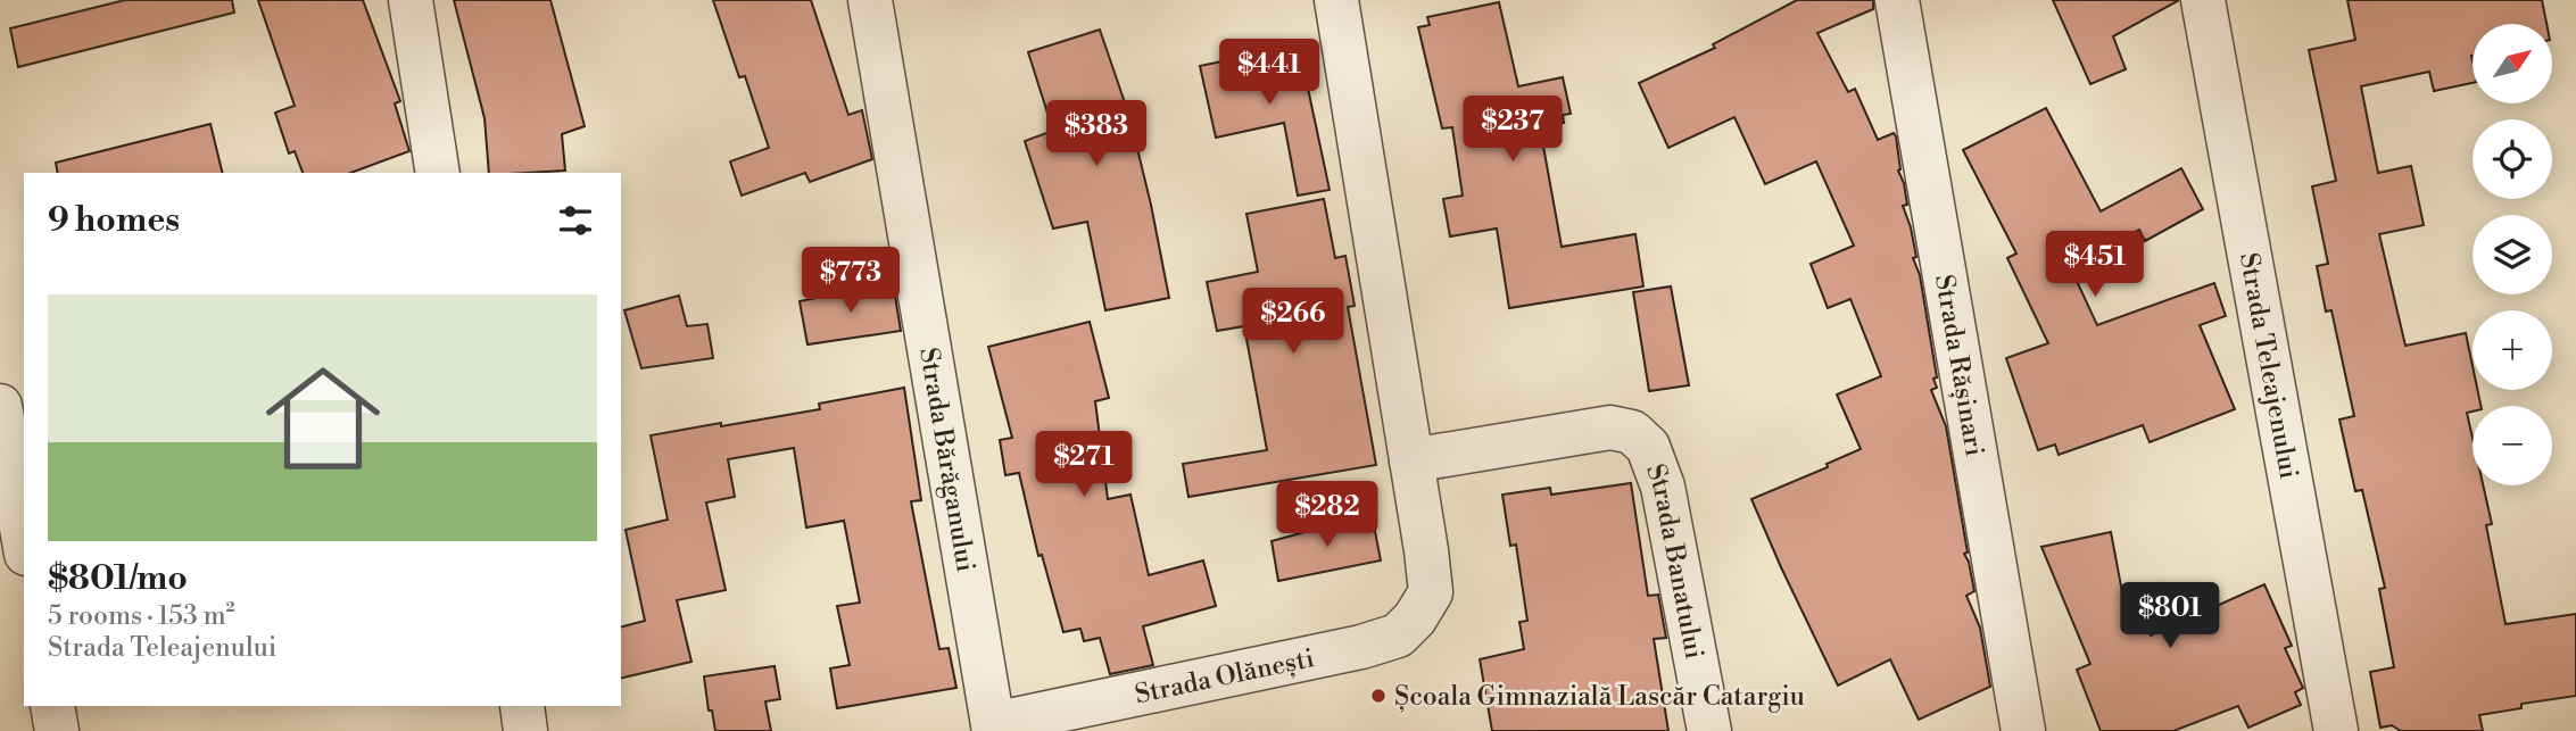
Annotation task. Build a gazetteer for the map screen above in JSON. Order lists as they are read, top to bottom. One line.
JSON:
{"streets":{"street":["Strada Rășinari","Strada Teleajenului","Strada Bărăganului","Strada Banatului","Strada Olănești"]},"crossings":[["Strada Bărăganului","Strada Olănești"],["Strada Banatului","Strada Olănești"]],"places":["Școala Gimnazială Lascăr Catargiu"],"north":"top right","page":{"map_buttons":["+","−"],"price":["$441","$237","$383","$451","$773","$266","$271","$282","$801"],"heading":"9 homes","list":[{"name":"$801/mo","note":"5 rooms · 153 m² · Strada Teleajenului"}]}}
